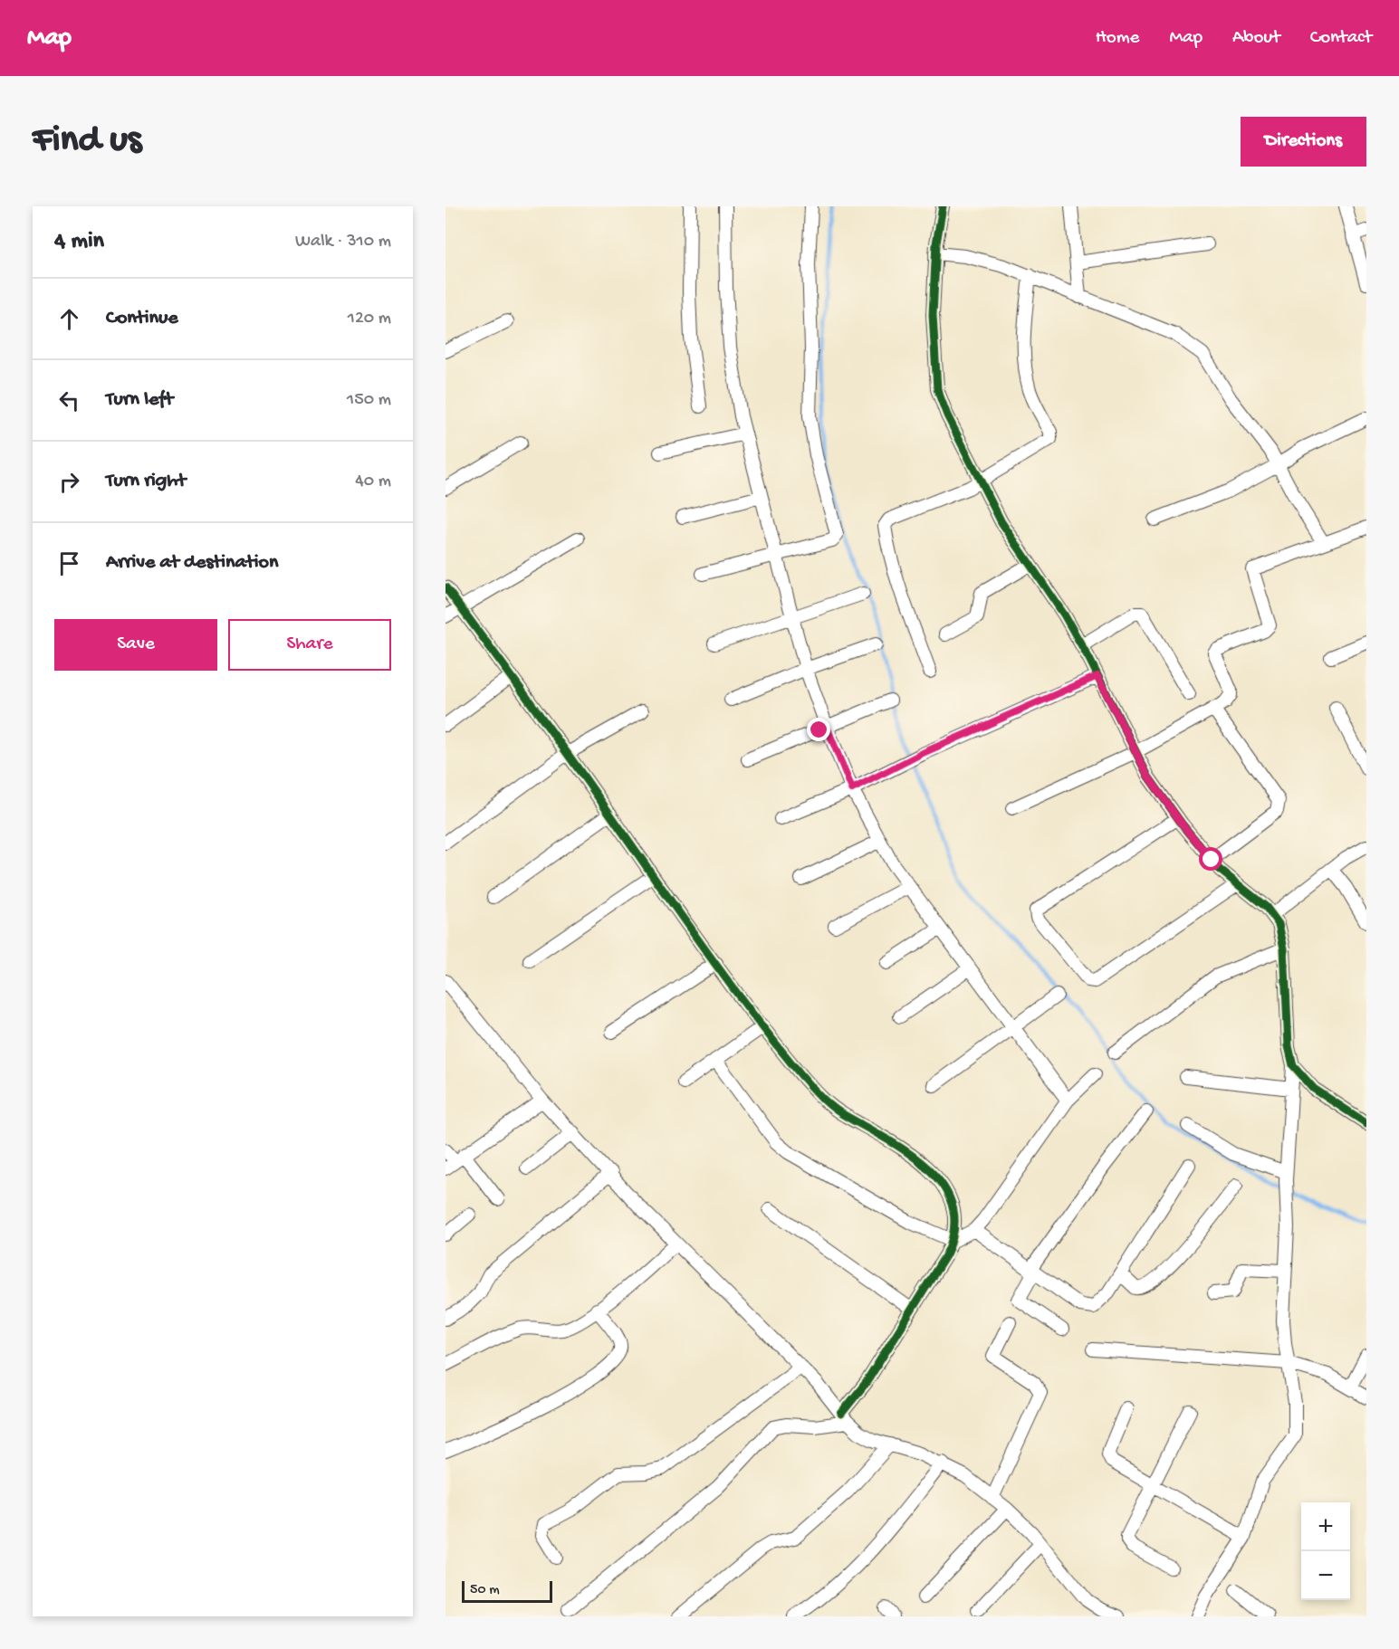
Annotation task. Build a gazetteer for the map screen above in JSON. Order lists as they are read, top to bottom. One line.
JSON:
{"scale_bar":"50 m","page":{"header":"Map","nav":["Home","Map","About","Contact"],"buttons":["Directions",["Save","Share"]],"title":"Find us","heading":["4 min","Walk · 310 m"],"list":[["Continue","120 m"],["Turn left","150 m"],["Turn right","40 m"],"Arrive at destination"],"map_buttons":["+","−"],"scale":"50 m"}}
